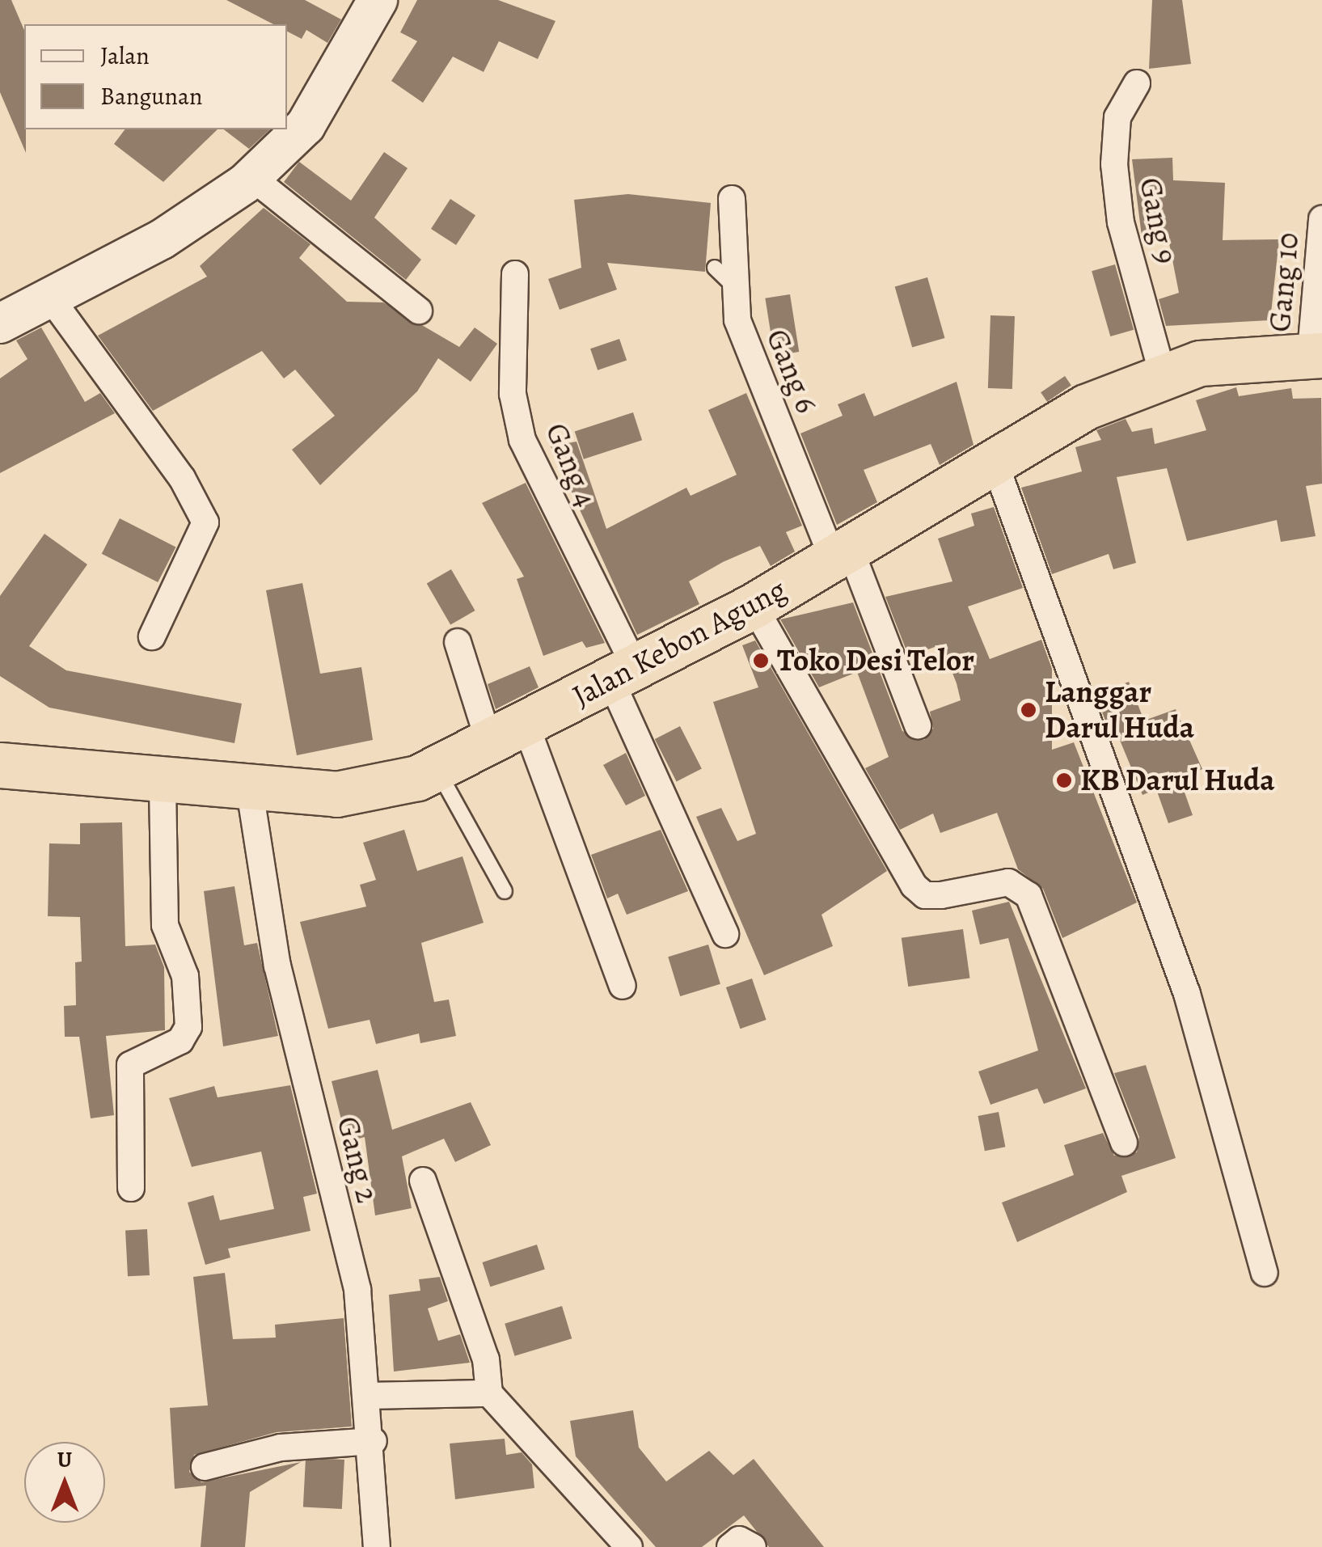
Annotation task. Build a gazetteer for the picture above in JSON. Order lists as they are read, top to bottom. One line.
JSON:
{"streets":{"highway":["Jalan Kebon Agung"],"street":["Gang 9","Gang 10","Gang 6","Gang 4","Gang 2"]},"crossings":[["Gang 9","Jalan Kebon Agung"],["Gang 10","Jalan Kebon Agung"],["Gang 6","Jalan Kebon Agung"],["Gang 4","Jalan Kebon Agung"],["Jalan Kebon Agung","Gang 2"]],"places":["Toko Desi Telor","Langgar Darul Huda","KB Darul Huda"],"legend":["Jalan","Bangunan"],"north":"top"}
